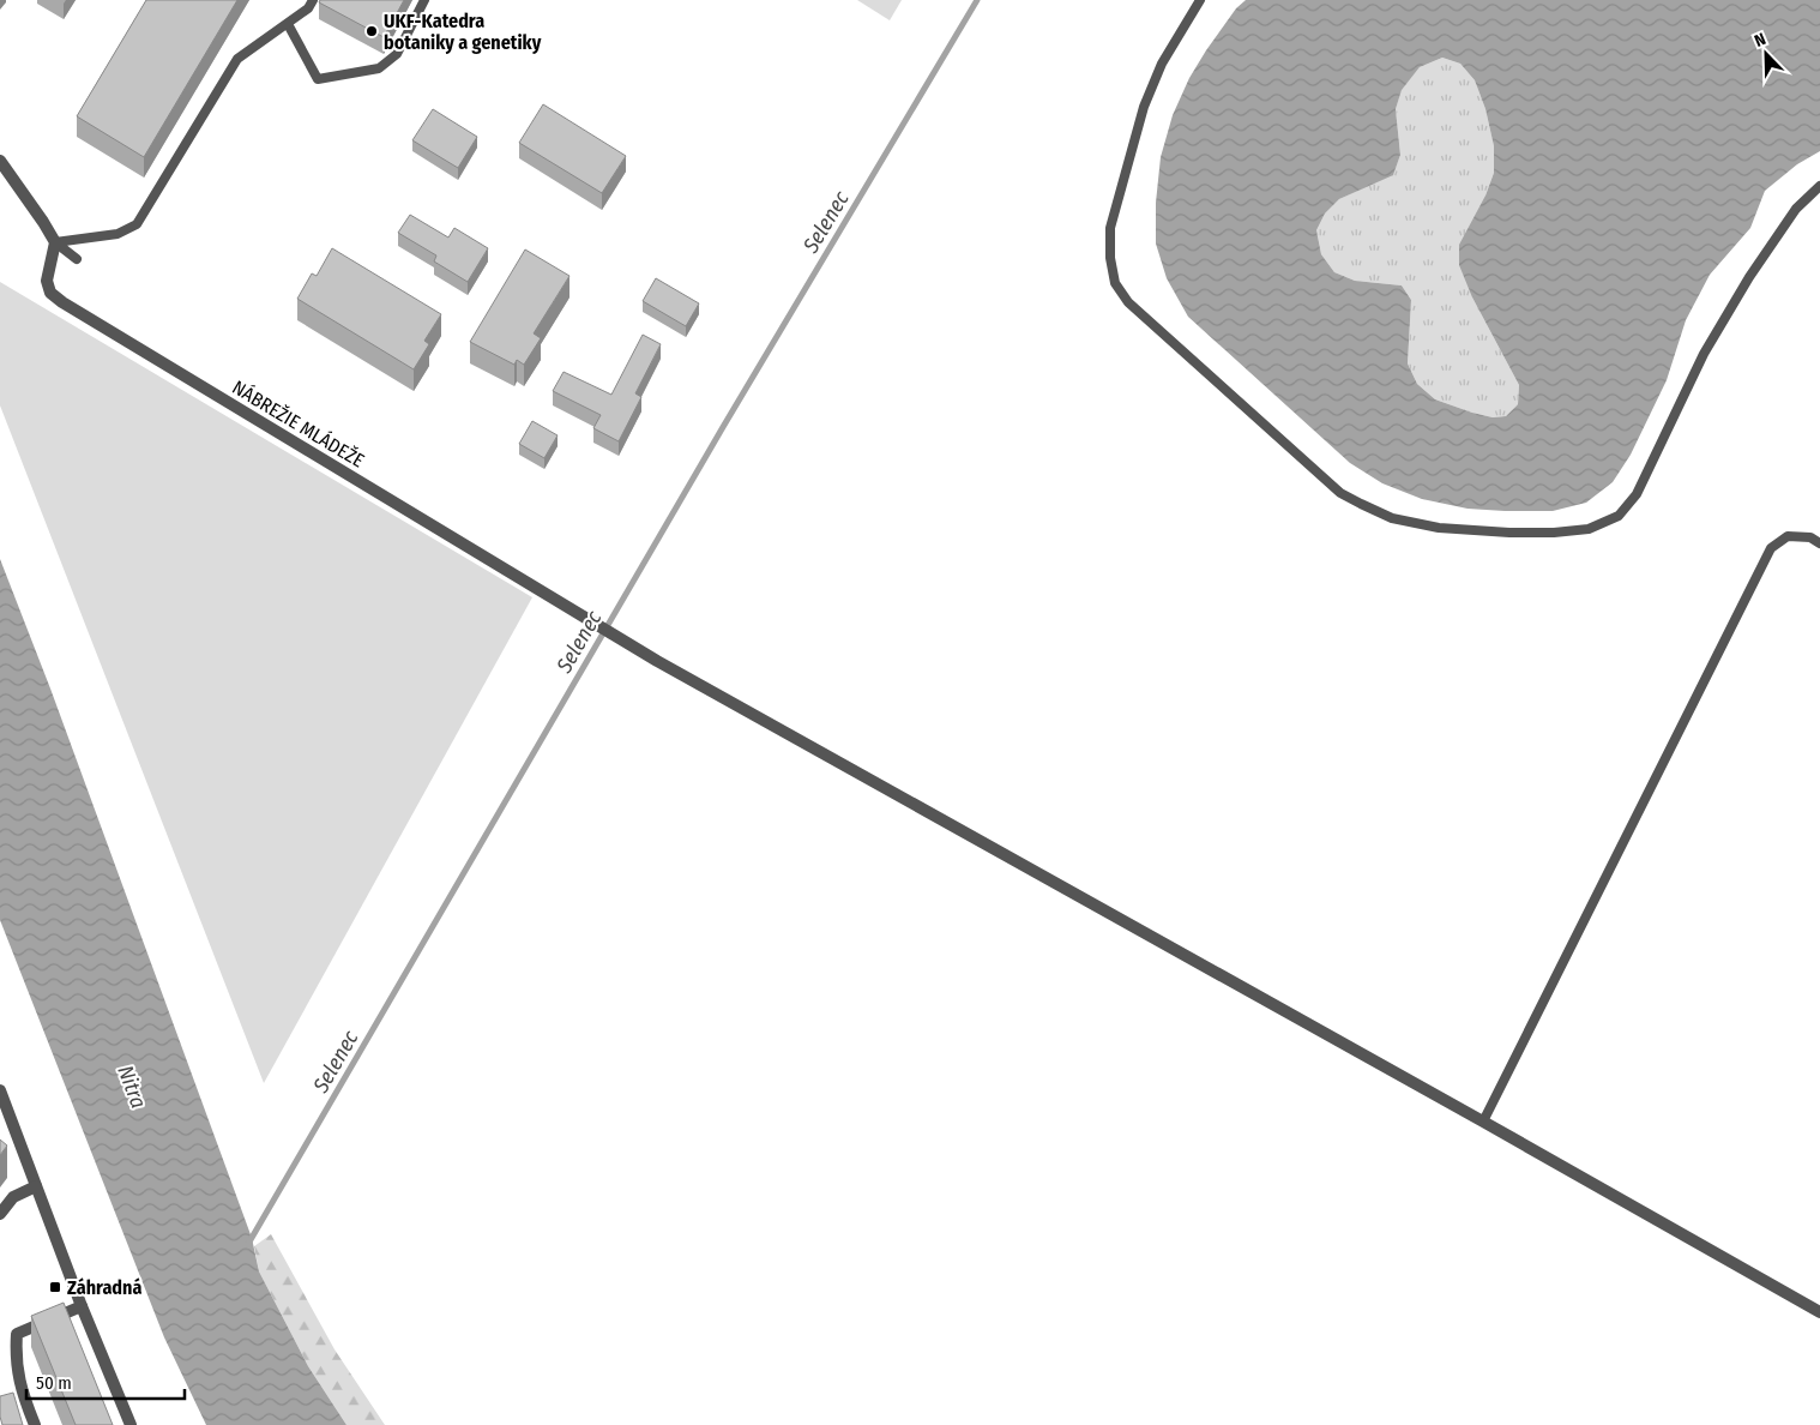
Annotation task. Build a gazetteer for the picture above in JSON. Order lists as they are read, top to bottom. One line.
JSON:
{"streets":{"street":["NÁBREŽIE MLÁDEŽE"]},"water":["Selenec","Nitra"],"places":{"other":["UKF-Katedra botaniky a genetiky"],"transit":["Záhradná"]},"scale_bar":"50 m","north":"top left"}
